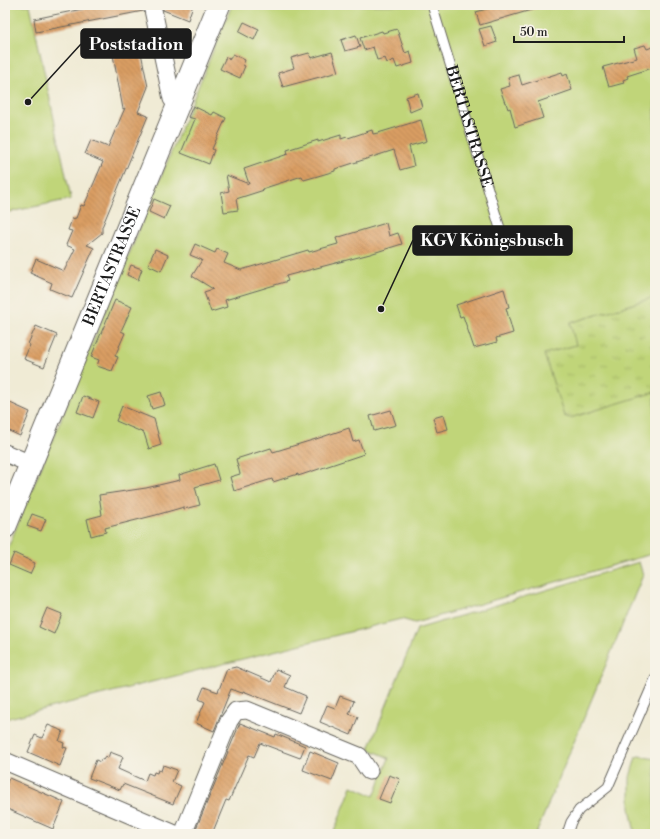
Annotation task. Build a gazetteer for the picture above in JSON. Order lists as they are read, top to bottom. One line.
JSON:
{"streets":{"street":["BERTASTRASSE"]},"places":["Poststadion","KGV Königsbusch"],"scale_bar":"50 m"}
